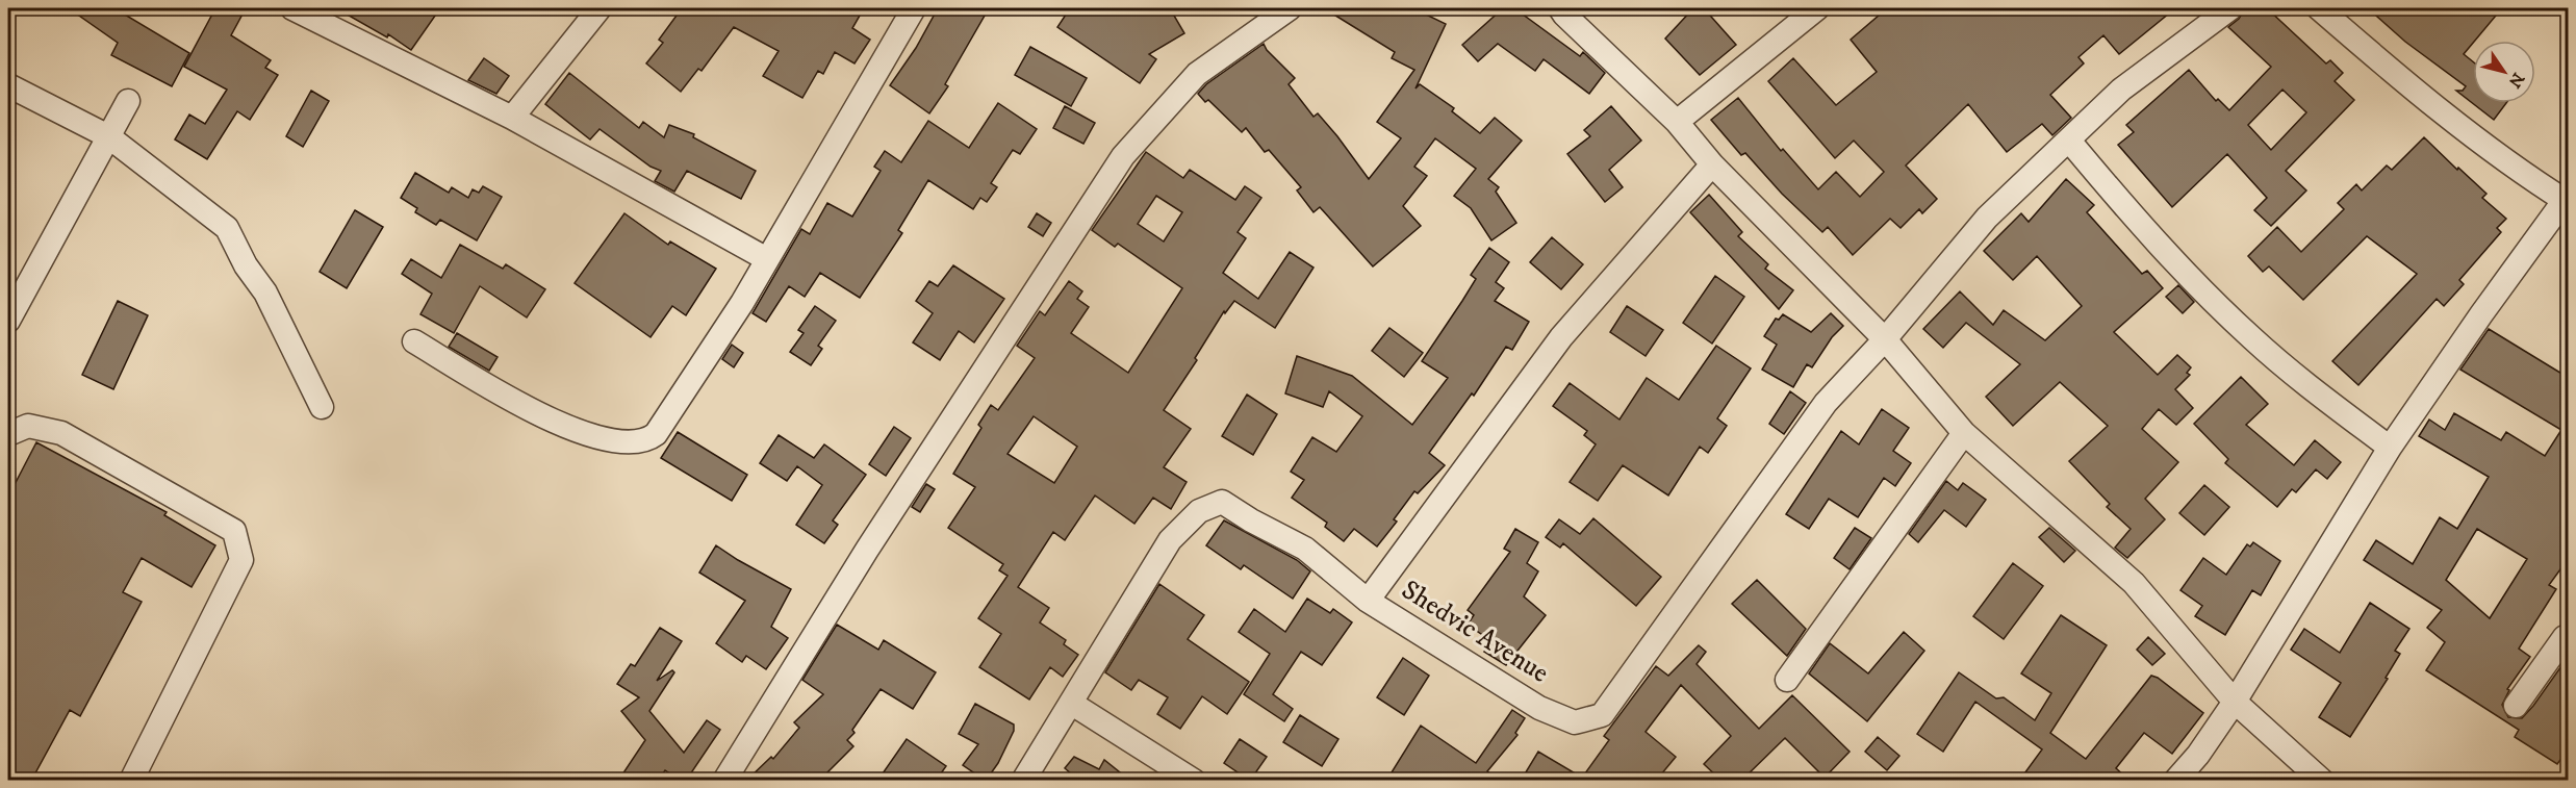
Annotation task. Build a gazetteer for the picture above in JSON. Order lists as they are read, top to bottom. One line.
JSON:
{"streets":{"street":["Shedvic Avenue"]},"north":"bottom right"}
